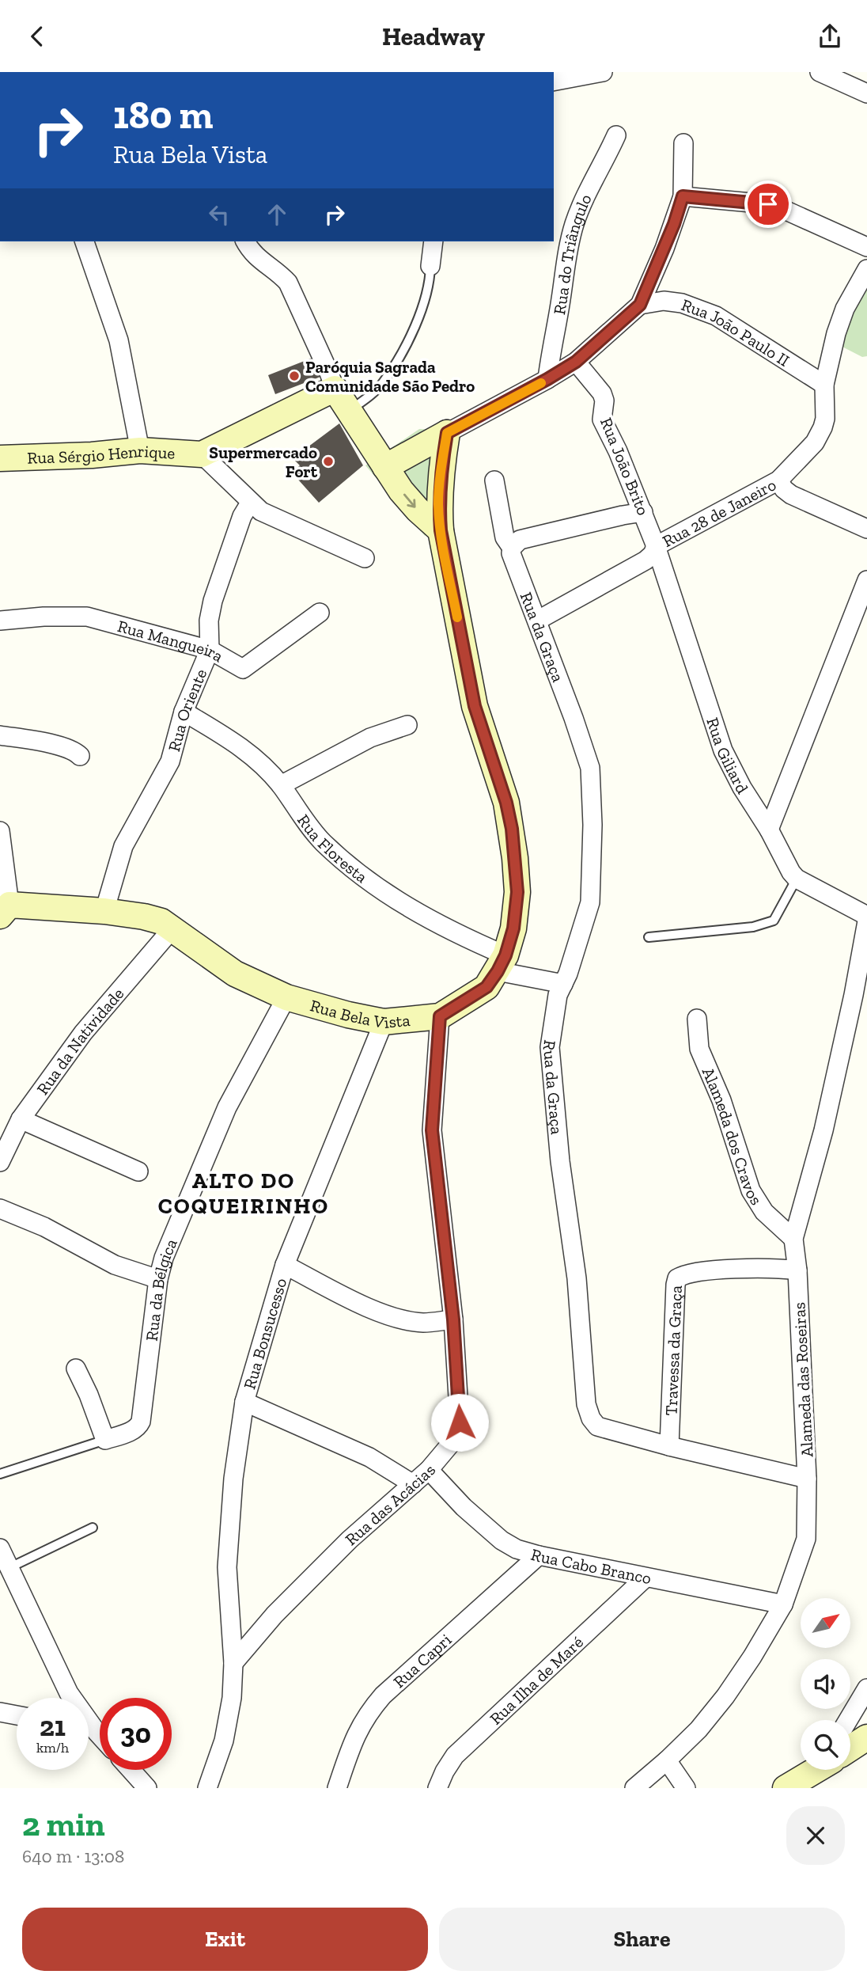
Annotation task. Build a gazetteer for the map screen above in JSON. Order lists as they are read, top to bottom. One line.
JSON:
{"streets":{"main road":["Rua Sérgio Henrique","Rua Bela Vista"],"street":["Rua do Triângulo","Rua João Paulo II","Rua João Brito","Rua 28 de Janeiro","Rua da Graça","Rua Mangueira","Rua Oriente","Rua Giliard","Rua Floresta","Rua da Natividade","Alameda dos Cravos","Rua da Bélgica","Rua Bonsucesso","Travessa da Graça","Alameda das Roseiras","Rua das Acácias","Rua Cabo Branco","Rua Capri","Rua Ilha de Maré"]},"crossings":[["Rua João Paulo II","Rua 28 de Janeiro"],["Rua João Brito","Rua 28 de Janeiro"],["Rua João Brito","Rua Giliard"],["Rua 28 de Janeiro","Rua da Graça"],["Rua 28 de Janeiro","Rua Giliard"],["Rua da Graça","Rua Floresta"],["Rua da Graça","Travessa da Graça"],["Rua da Graça","Alameda das Roseiras"],["Rua Mangueira","Rua Oriente"],["Rua Oriente","Rua Floresta"],["Rua Oriente","Rua Bela Vista"],["Rua Floresta","Rua Bela Vista"],["Rua Bela Vista","Rua da Natividade"],["Rua Bela Vista","Rua da Bélgica"],["Rua Bela Vista","Rua Bonsucesso"],["Rua Bela Vista","Rua das Acácias"],["Alameda dos Cravos","Alameda das Roseiras"],["Rua Bonsucesso","Rua das Acácias"],["Travessa da Graça","Alameda das Roseiras"],["Alameda das Roseiras","Rua Cabo Branco"],["Rua das Acácias","Rua Cabo Branco"],["Rua Cabo Branco","Rua Capri"],["Rua Cabo Branco","Rua Ilha de Maré"]],"districts":["ALTO DO COQUEIRINHO"],"places":["Paróquia Sagrada Comunidade São Pedro","Supermercado Fort"],"north":"top right","page":{"header":"Headway","turn":["180 m","Rua Bela Vista"],"speed":"21 km/h","limit":"30","heading":["2 min","640 m · 13:08"],"buttons":["Exit","Share"]}}
